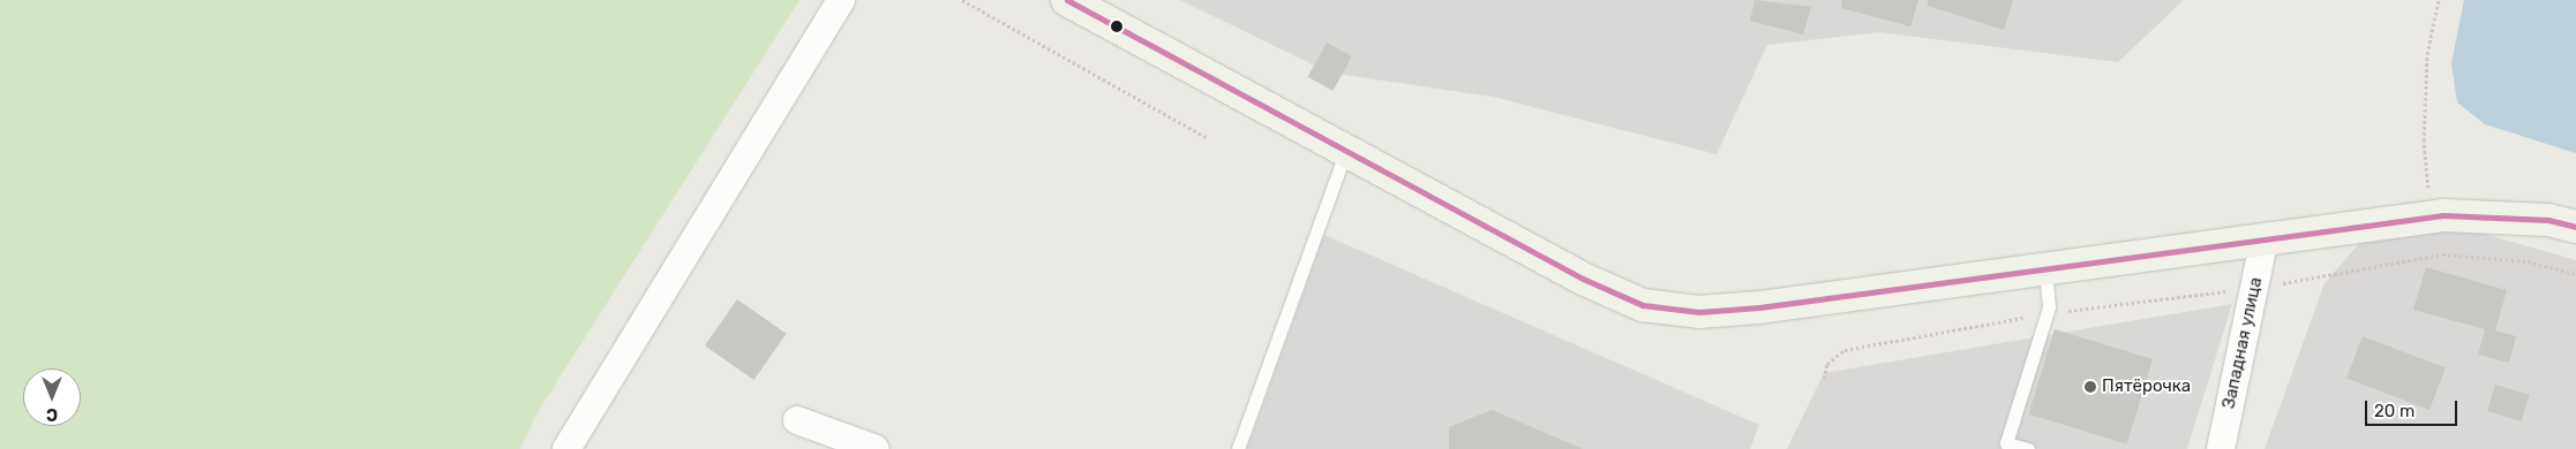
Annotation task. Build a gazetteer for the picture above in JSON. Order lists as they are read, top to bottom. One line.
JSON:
{"streets":{"street":["Западная улица"]},"places":["Пятёрочка"],"scale_bar":"20 m","north":"bottom"}
